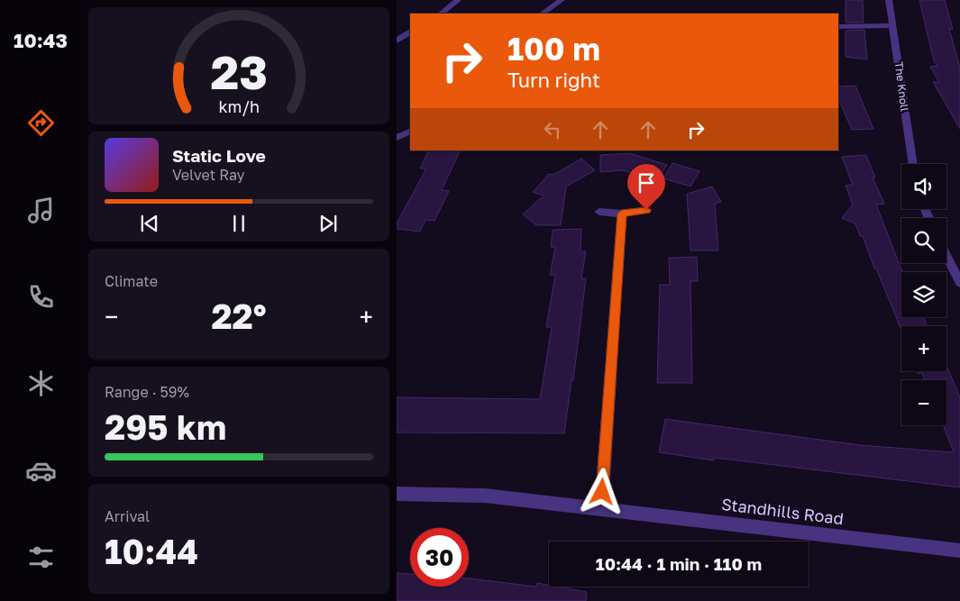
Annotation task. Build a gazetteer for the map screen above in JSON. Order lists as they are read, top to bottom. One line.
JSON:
{"streets":{"street":["The Knoll","Standhills Road"]},"page":{"tabs":"10:43","turn":["100 m","Turn right"],"song":["Static Love","Velvet Ray"],"map_buttons":["+","−"],"tile":["Climate",["Range · 59%","295 km"],["Arrival","10:44"]],"heat":["−","22°","+"],"limit":"30","trip":"10:44 · 1 min · 110 m","gauge":["23","km/h"]}}
